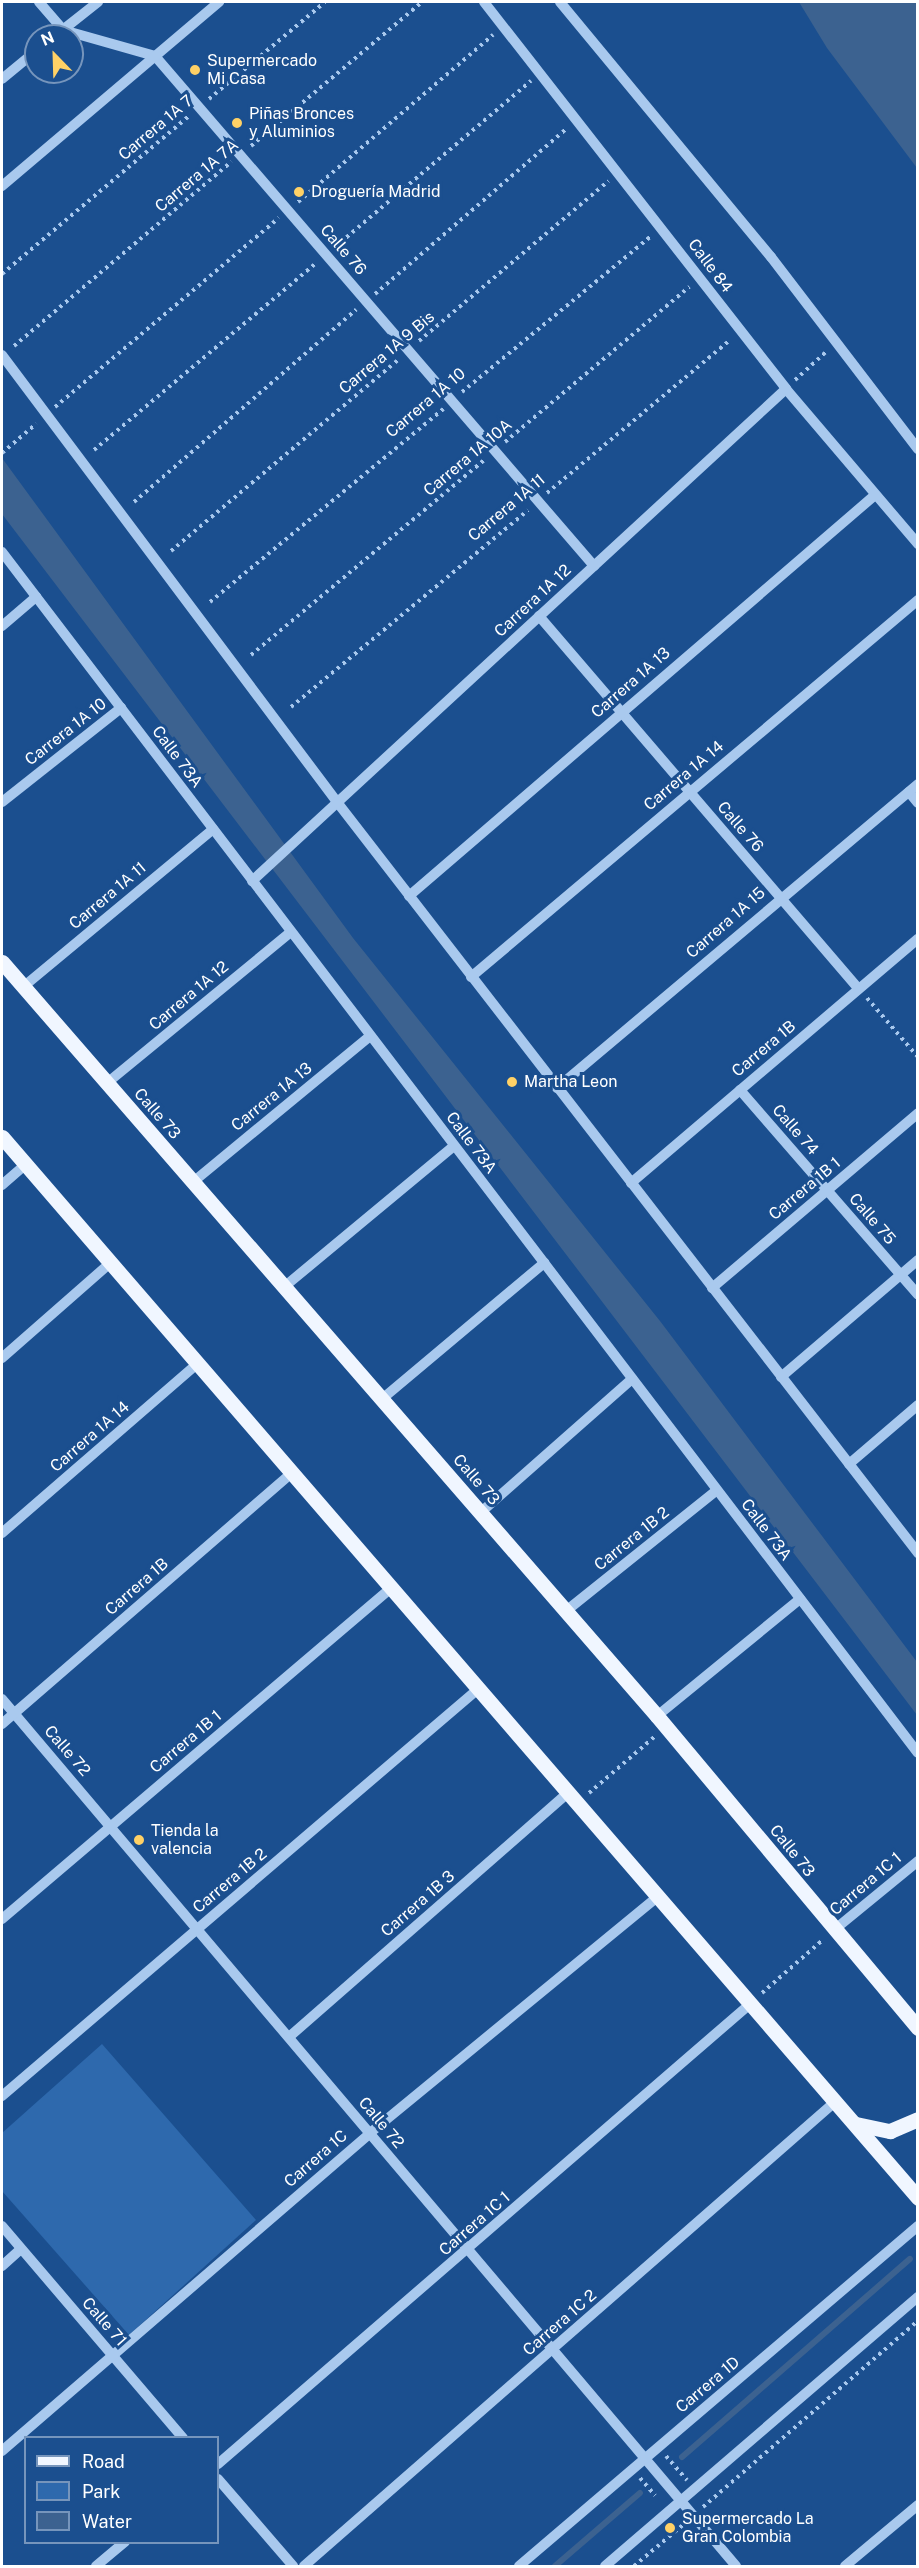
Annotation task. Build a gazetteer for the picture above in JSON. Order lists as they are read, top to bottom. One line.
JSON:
{"streets":{"main road":["Calle 73"],"street":["Calle 76","Calle 84","Carrera 1A 10","Carrera 1A 11","Carrera 1A 12","Carrera 1A 13","Calle 73A","Carrera 1A 14","Carrera 1A 15","Carrera 1B","Calle 74","Carrera 1B 1","Calle 75","Carrera 1B 2","Calle 72","Carrera 1C 1","Carrera 1B 3","Carrera 1C","Calle 71","Carrera 1C 2","Carrera 1D"],"path":["Carrera 1A 7","Carrera 1A 7A","Carrera 1A 9 Bis","Carrera 1A 10A"]},"crossings":[["Carrera 1A 7","Calle 76"],["Carrera 1A 7A","Calle 76"],["Calle 76","Carrera 1A 9 Bis"],["Calle 76","Carrera 1A 10"],["Calle 76","Carrera 1A 10A"],["Calle 76","Carrera 1A 11"],["Calle 76","Carrera 1A 12"],["Calle 76","Carrera 1A 13"],["Calle 76","Carrera 1A 14"],["Calle 76","Carrera 1A 15"],["Calle 76","Carrera 1B"],["Calle 84","Carrera 1A 9 Bis"],["Calle 84","Carrera 1A 10"],["Calle 84","Carrera 1A 10A"],["Calle 84","Carrera 1A 11"],["Calle 84","Carrera 1A 12"],["Calle 84","Carrera 1A 13"],["Carrera 1A 10","Calle 73A"],["Carrera 1A 11","Calle 73A"],["Carrera 1A 11","Calle 73"],["Carrera 1A 12","Calle 73A"],["Carrera 1A 12","Calle 73"],["Carrera 1A 13","Calle 73A"],["Carrera 1A 13","Calle 73"],["Calle 73A","Carrera 1B 2"],["Carrera 1B","Calle 74"],["Carrera 1B","Calle 72"],["Calle 73","Carrera 1B 2"],["Calle 73","Carrera 1C 1"],["Calle 74","Carrera 1B 1"],["Calle 74","Calle 75"],["Carrera 1B 1","Calle 75"],["Carrera 1B 1","Calle 72"],["Carrera 1B 2","Calle 72"],["Calle 72","Carrera 1C 1"],["Calle 72","Carrera 1B 3"],["Calle 72","Carrera 1C"],["Calle 72","Carrera 1C 2"],["Calle 72","Carrera 1D"],["Carrera 1C","Calle 71"]],"places":["Supermercado Mi Casa","Piñas Bronces y Aluminios","Droguería Madrid","Martha Leon","Tienda la valencia","Supermercado La Gran Colombia"],"legend":["Road","Park","Water"],"north":"top left"}
